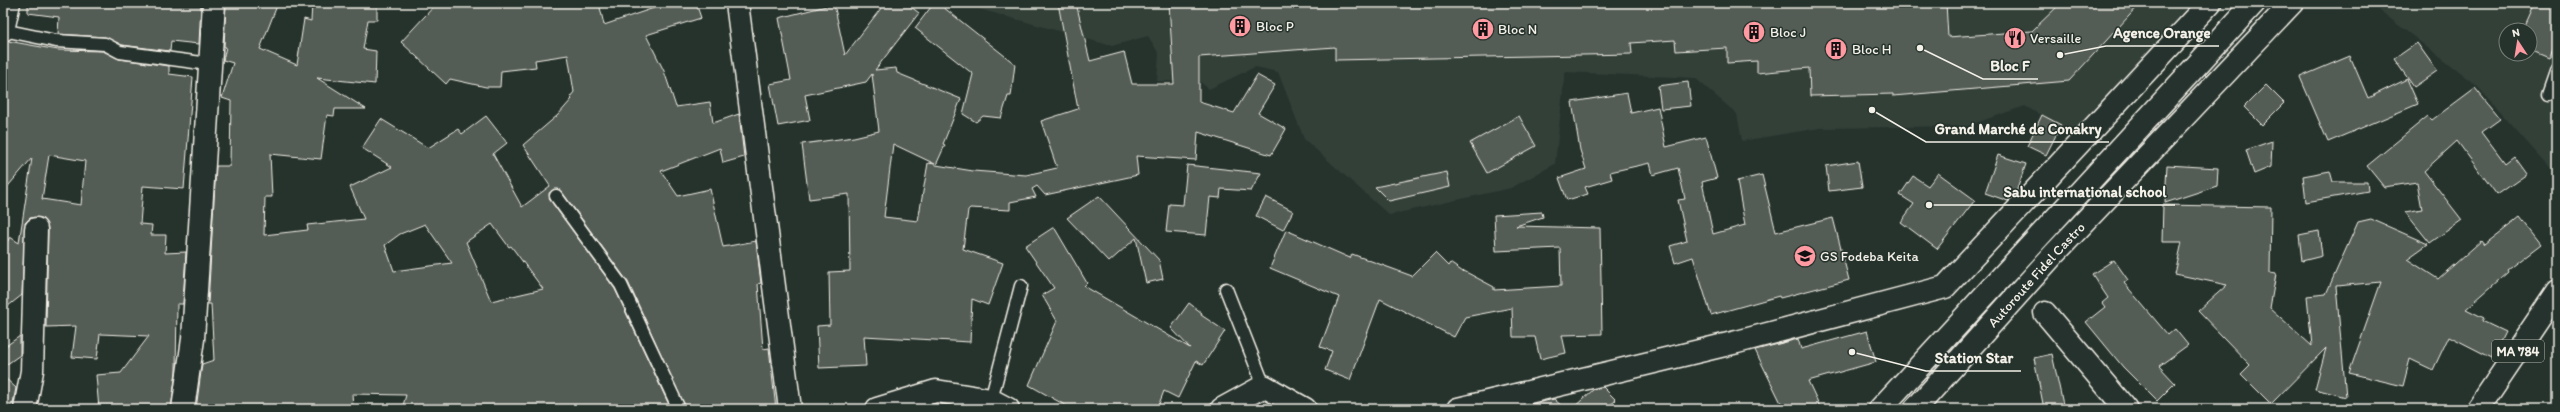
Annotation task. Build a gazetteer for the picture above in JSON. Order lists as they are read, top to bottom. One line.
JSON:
{"streets":{"main road":["Autoroute Fidel Castro","MA 784"]},"places":{"building":["Bloc P","Bloc N","Bloc J","Bloc H"],"restaurant":["Versaille"],"other":["Bloc F","Agence Orange","Grand Marché de Conakry","Sabu international school","Station Star"],"school or university":["GS Fodeba Keita"]},"north":"top"}
